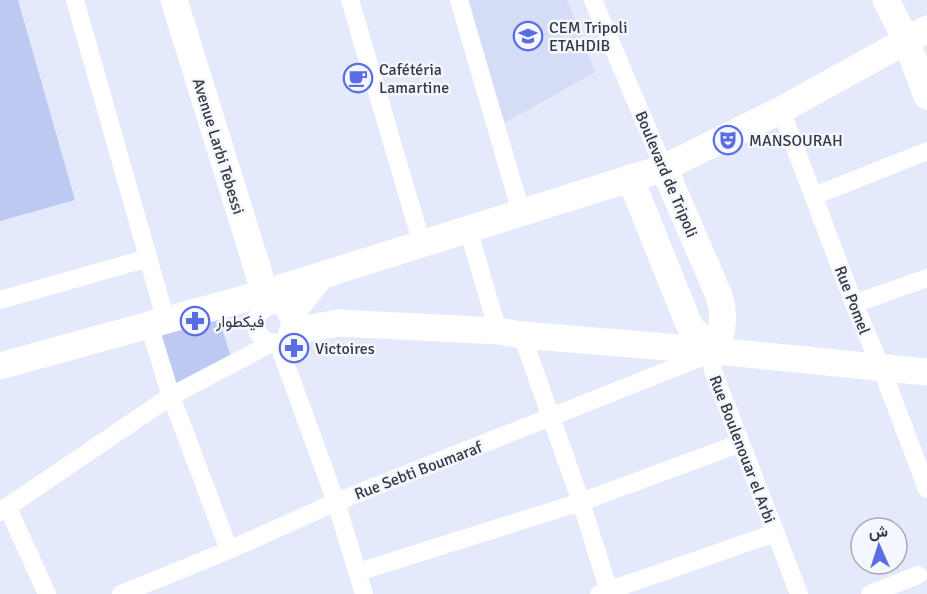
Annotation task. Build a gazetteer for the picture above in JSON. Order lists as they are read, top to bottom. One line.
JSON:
{"streets":{"street":["Avenue Larbi Tebessi","Boulevard de Tripoli","Rue Pomel","Rue Boulenouar el Arbi","Rue Sebti Boumaraf"]},"crossings":[["Boulevard de Tripoli","Rue Boulenouar el Arbi"],["Boulevard de Tripoli","Rue Sebti Boumaraf"],["Rue Boulenouar el Arbi","Rue Sebti Boumaraf"]],"places":{"school or university":["CEM Tripoli ETAHDIB"],"cafe":["Cafétéria Lamartine"],"theatre":["MANSOURAH"],"pharmacy":["فيكطوار","Victoires"]},"north":"top"}
